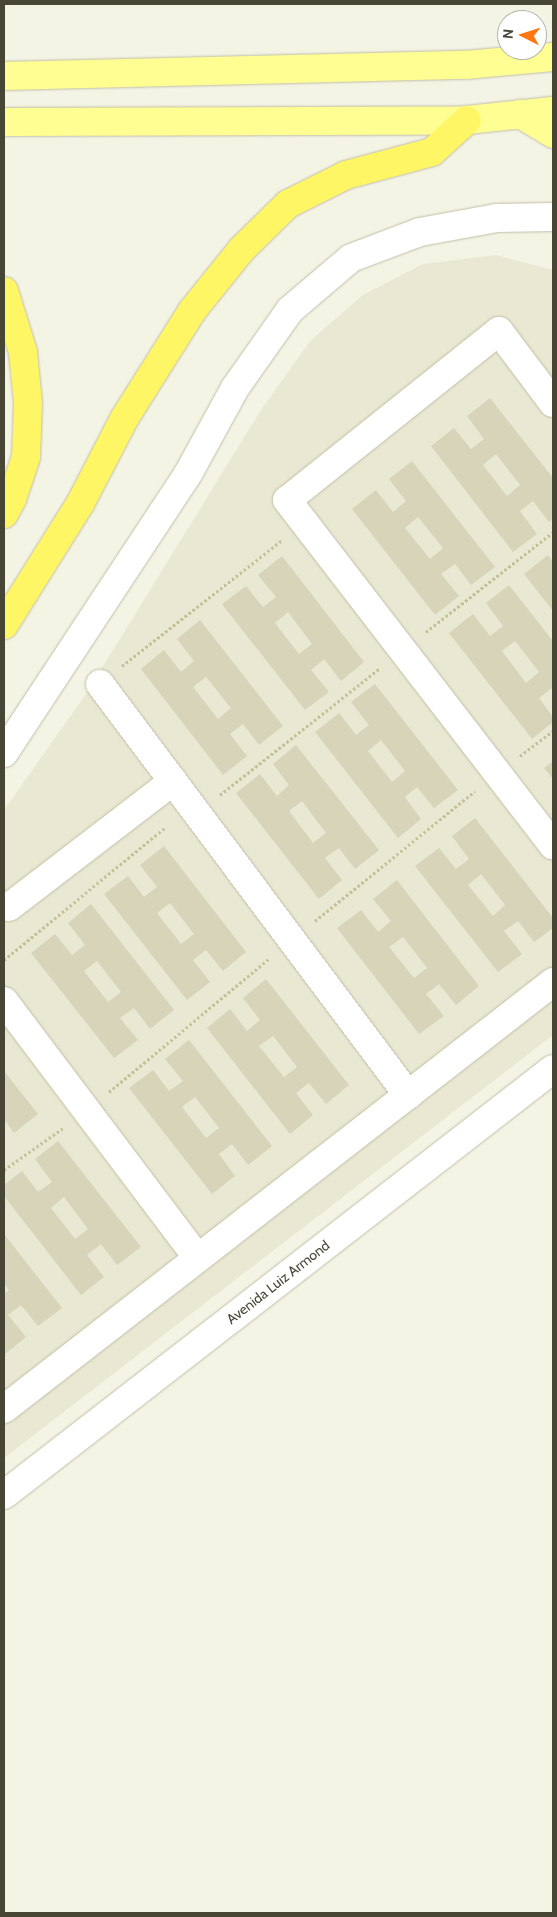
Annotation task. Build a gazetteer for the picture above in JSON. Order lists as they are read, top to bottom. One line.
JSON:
{"streets":{"street":["Avenida Luiz Armond"]},"north":"left"}
